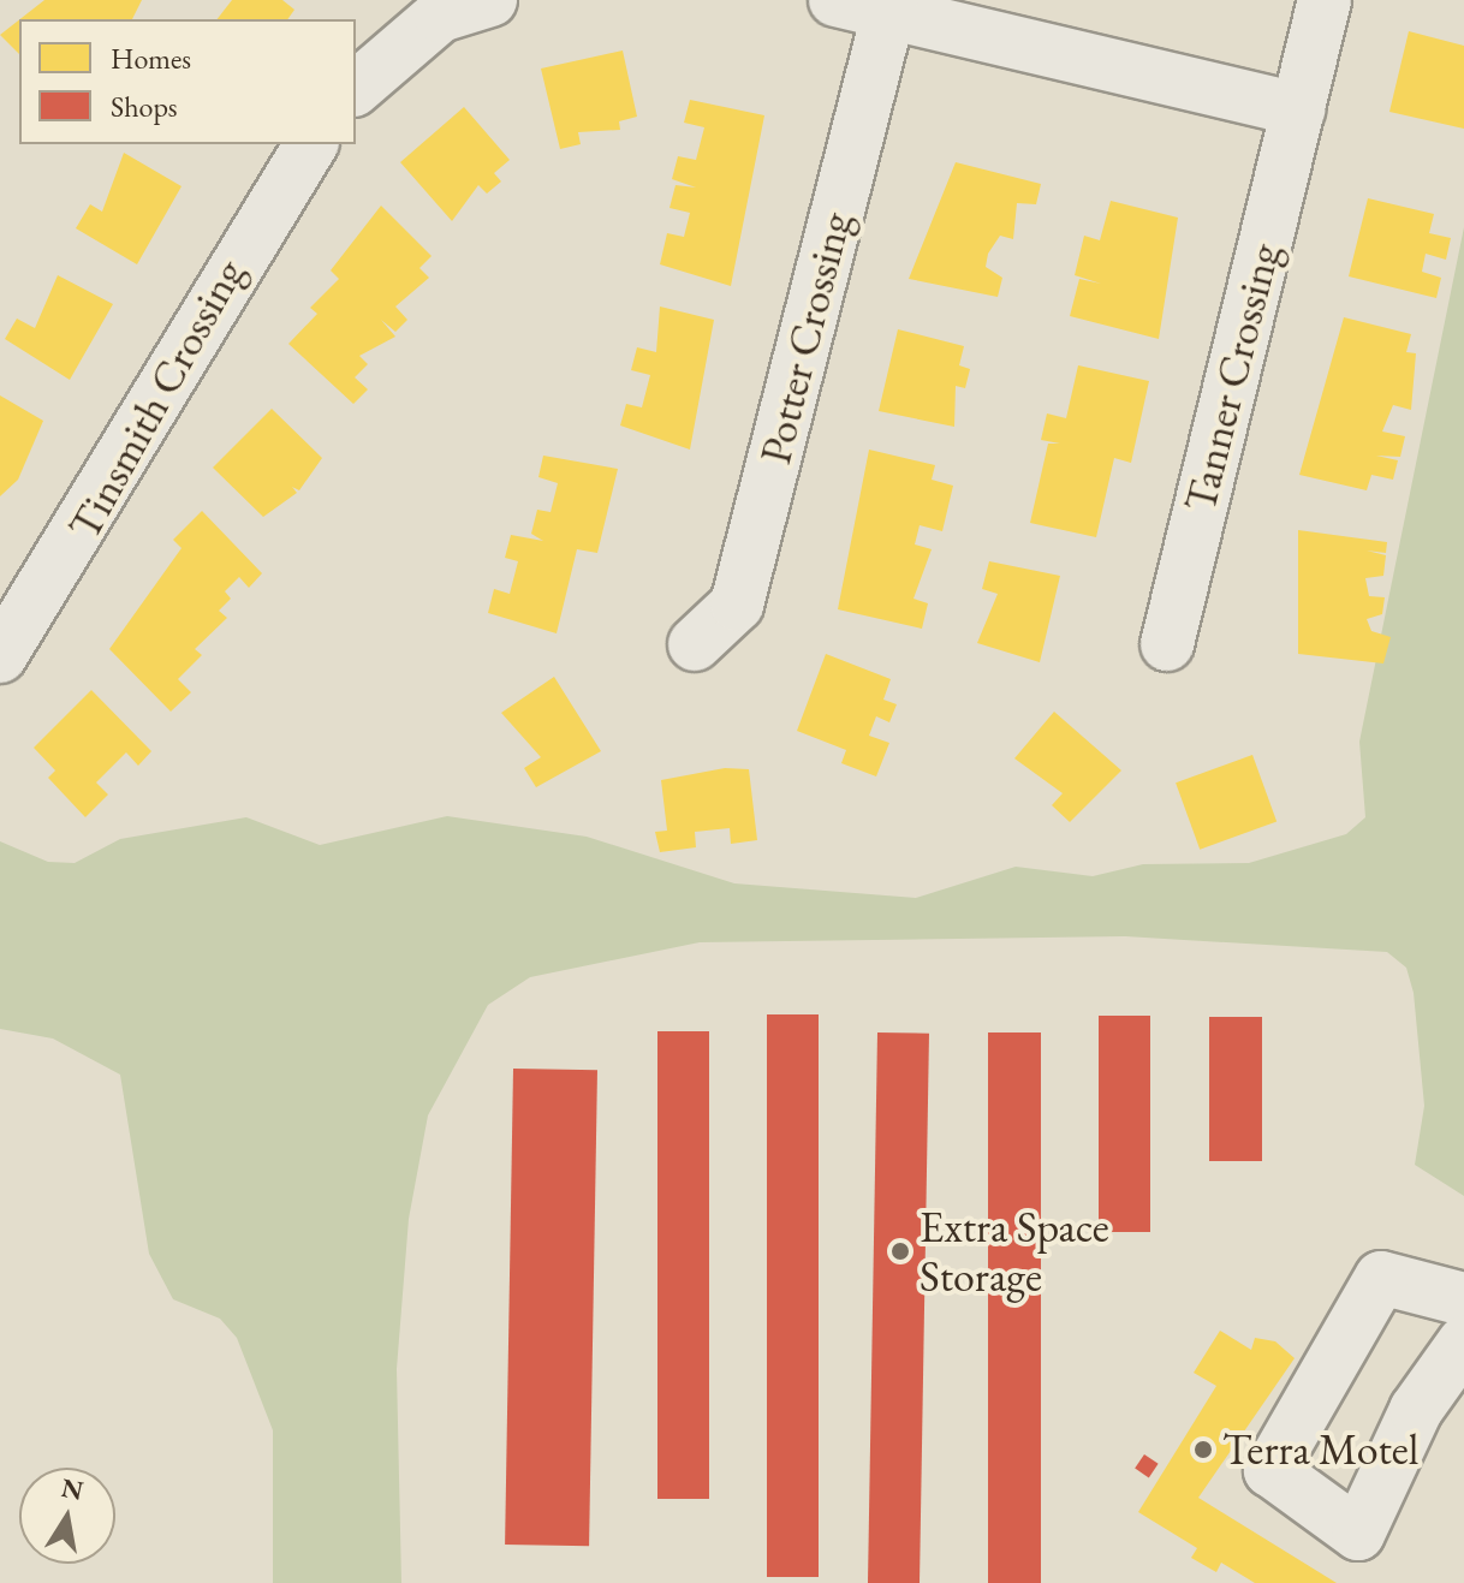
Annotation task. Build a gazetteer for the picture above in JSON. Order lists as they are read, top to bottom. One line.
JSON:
{"streets":{"street":["Potter Crossing","Tanner Crossing","Tinsmith Crossing"]},"places":["Extra Space Storage","Terra Motel"],"legend":["Homes","Shops"],"north":"top"}
